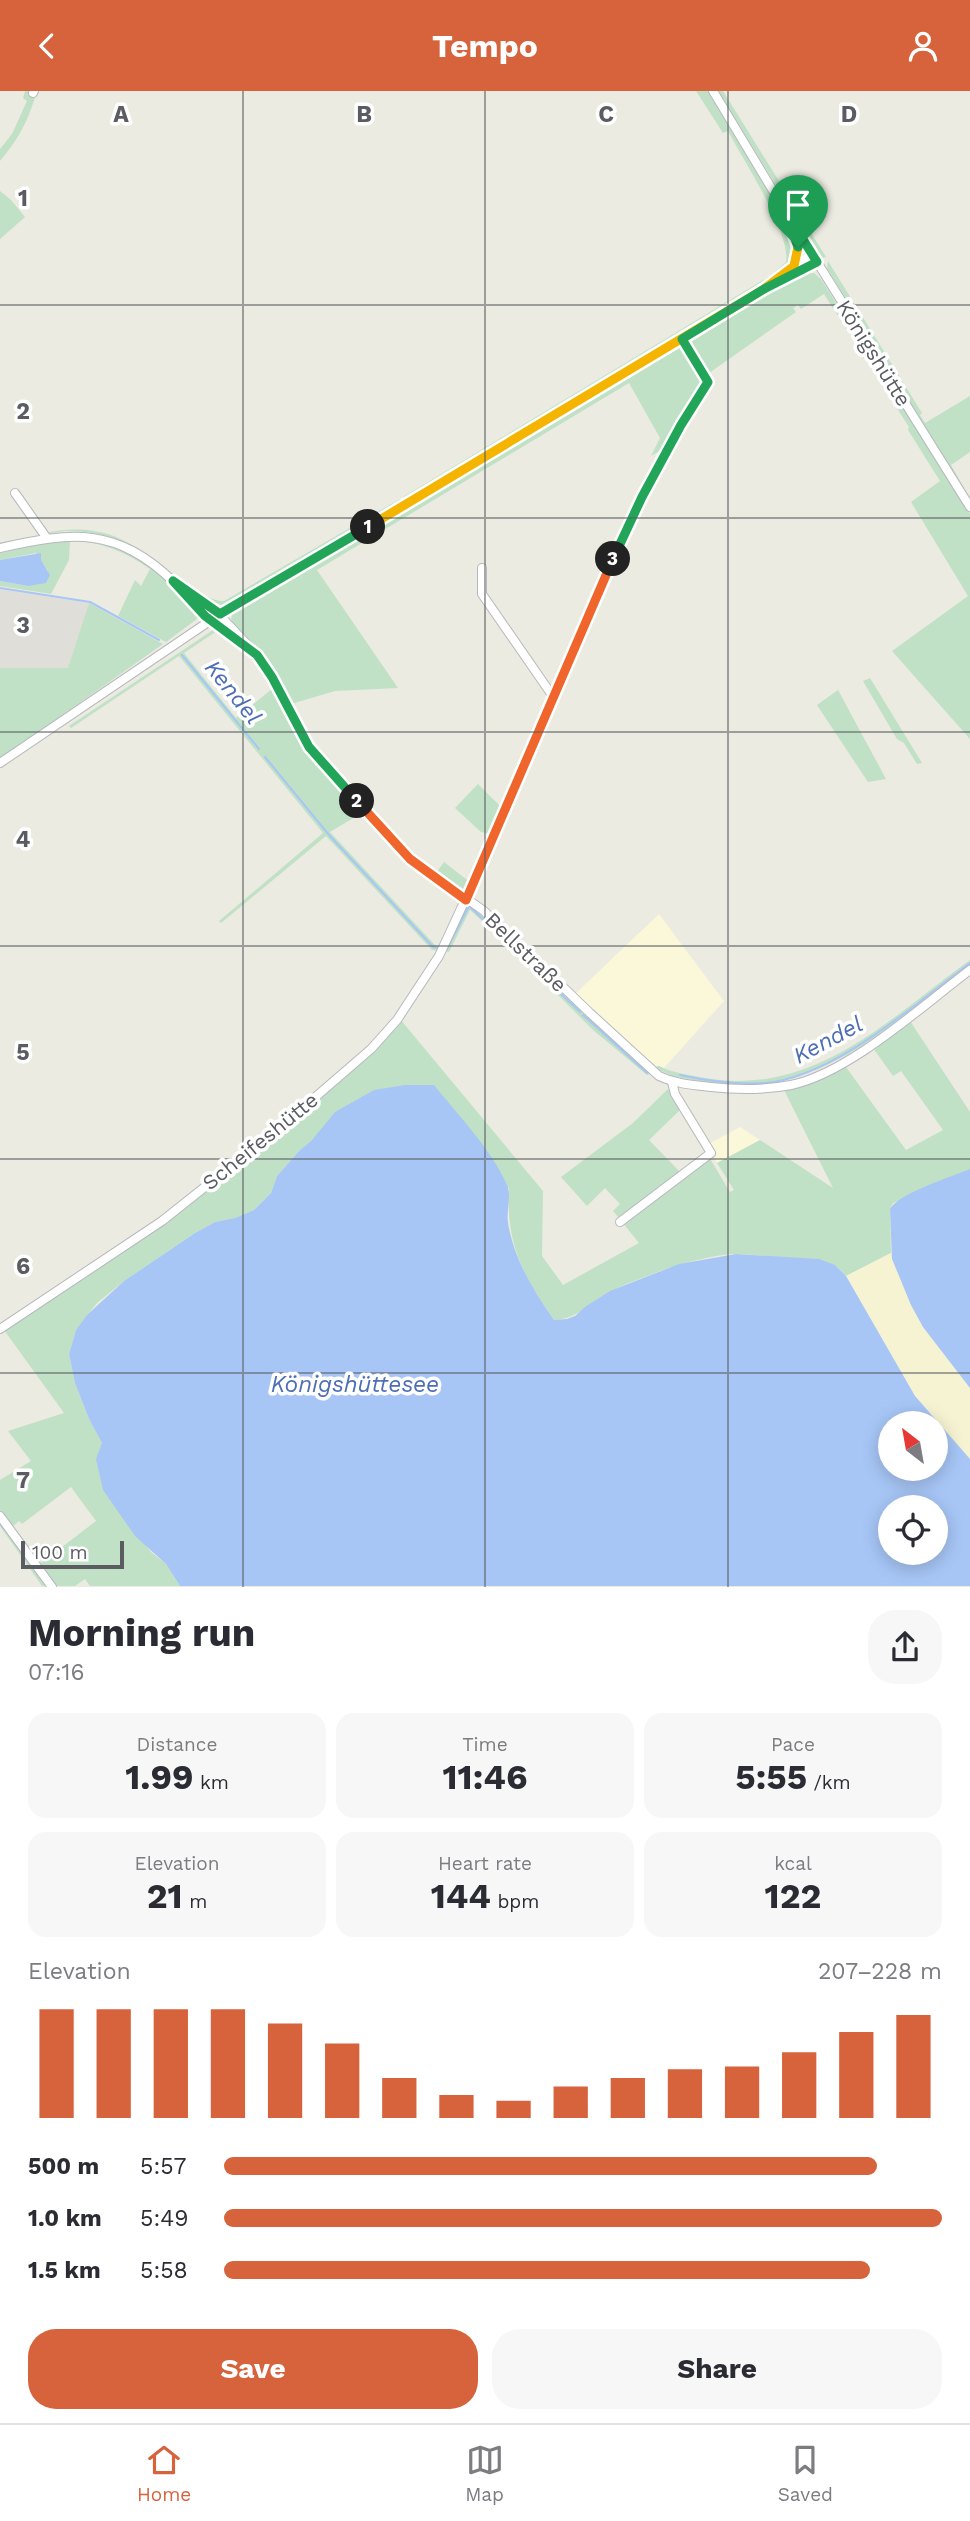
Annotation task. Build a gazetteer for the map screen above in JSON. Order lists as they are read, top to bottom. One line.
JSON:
{"streets":{"street":["Königshütte","Bellstraße","Scheifeshütte"]},"crossings":[["Bellstraße","Scheifeshütte"]],"water":["Kendel","Königshüttesee"],"scale_bar":"100 m","north":"top left","page":{"header":"Tempo","pins":["1","3","2"],"scale":"100 m","heading":["Morning run","07:16"],"stats":[["Distance","1.99 km"],["Time","11:46"],["Pace","5:55 /km"],["Elevation","21 m"],["Heart rate","144 bpm"],["kcal","122"]],"chart":["Elevation","207–228 m"],"list":[{"name":"500 m","note":"5:57"},{"name":"1.0 km","note":"5:49"},{"name":"1.5 km","note":"5:58"}],"buttons":["Save","Share"],"tabs":["Home","Map","Saved"]},"grid":{"columns":["A","B","C","D"],"rows":["1","2","3","4","5","6","7"]}}
